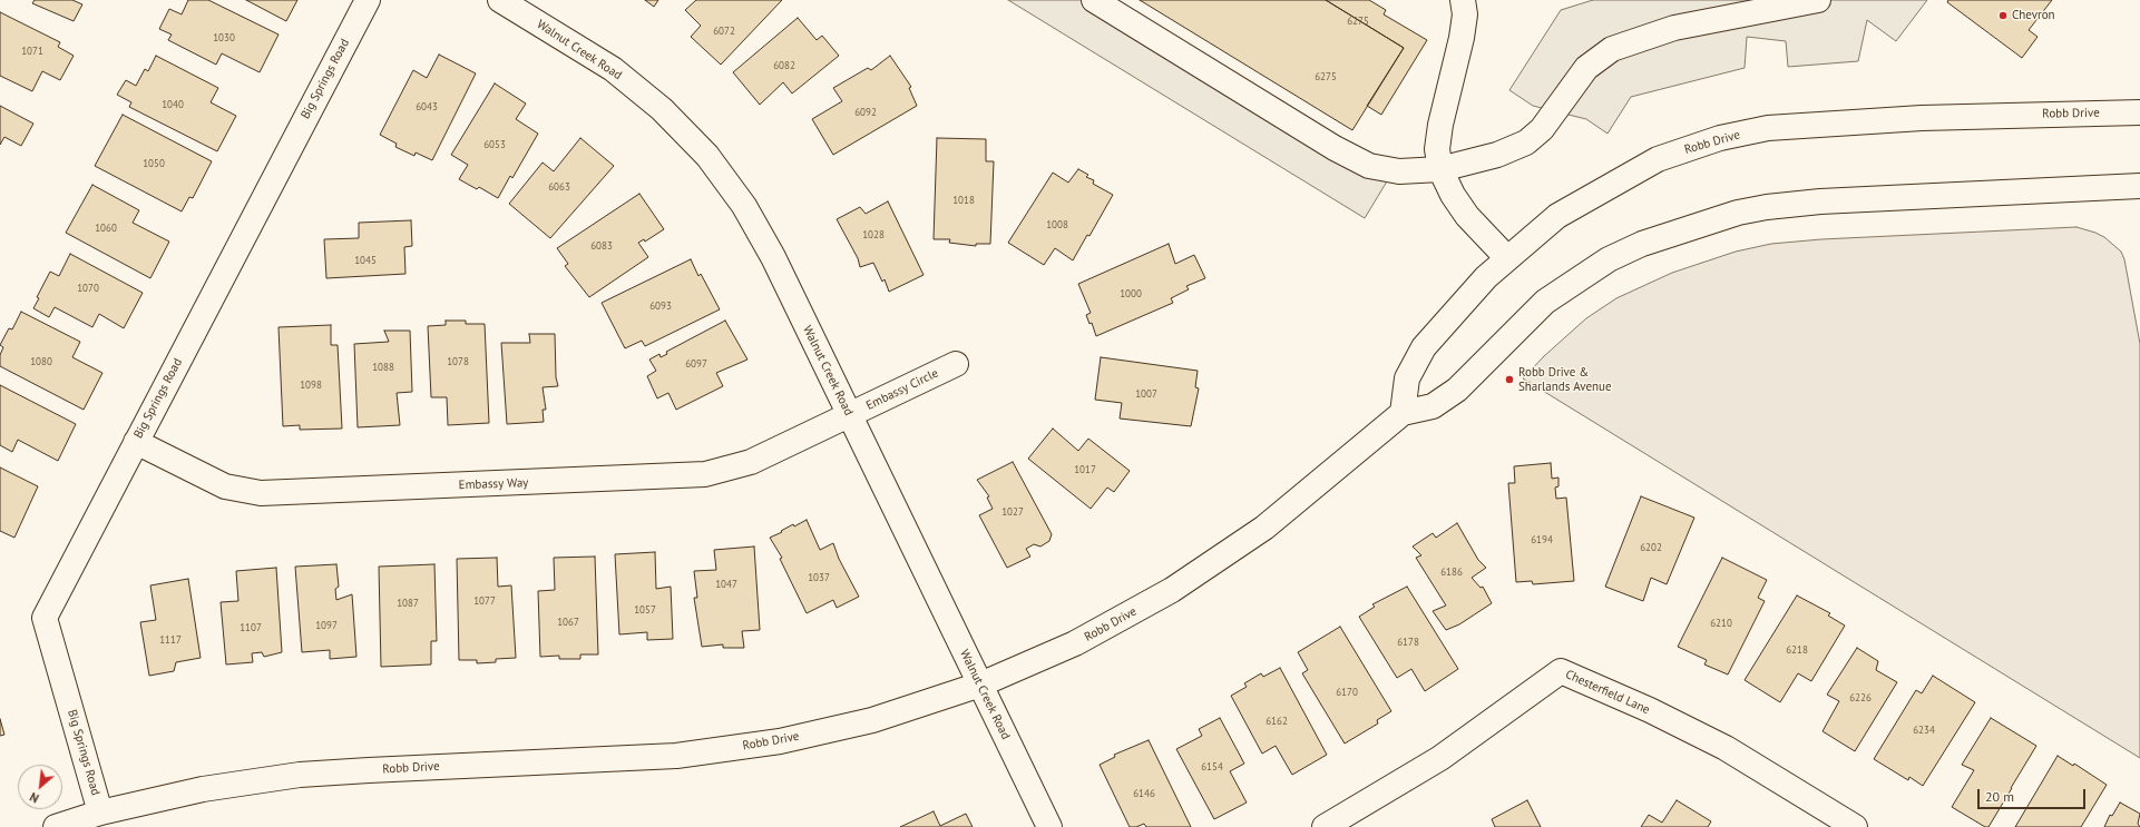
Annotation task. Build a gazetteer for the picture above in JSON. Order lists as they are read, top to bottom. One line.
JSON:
{"streets":{"street":["Walnut Creek Road","Big Springs Road","Robb Drive","Embassy Circle","Embassy Way","Chesterfield Lane"]},"crossings":[["Walnut Creek Road","Robb Drive"],["Walnut Creek Road","Embassy Circle"],["Walnut Creek Road","Embassy Way"],["Big Springs Road","Robb Drive"],["Big Springs Road","Embassy Way"],["Embassy Circle","Embassy Way"]],"places":["Chevron","Robb Drive & Sharlands Avenue"],"house_numbers":["6275","6072","1030","1071","6082","6275","1040","6043","6092","6053","1050","6063","1018","1008","1060","1028","6083","1045","1070","1000","6093","1080","1078","6097","1088","1098","1007","1017","1027","6194","6202","6186","1037","1047","1077","1087","1057","1067","6210","1097","1107","1117","6178","6218","6170","6226","6162","6234","6154","6146"],"scale_bar":"20 m","north":"bottom left"}
